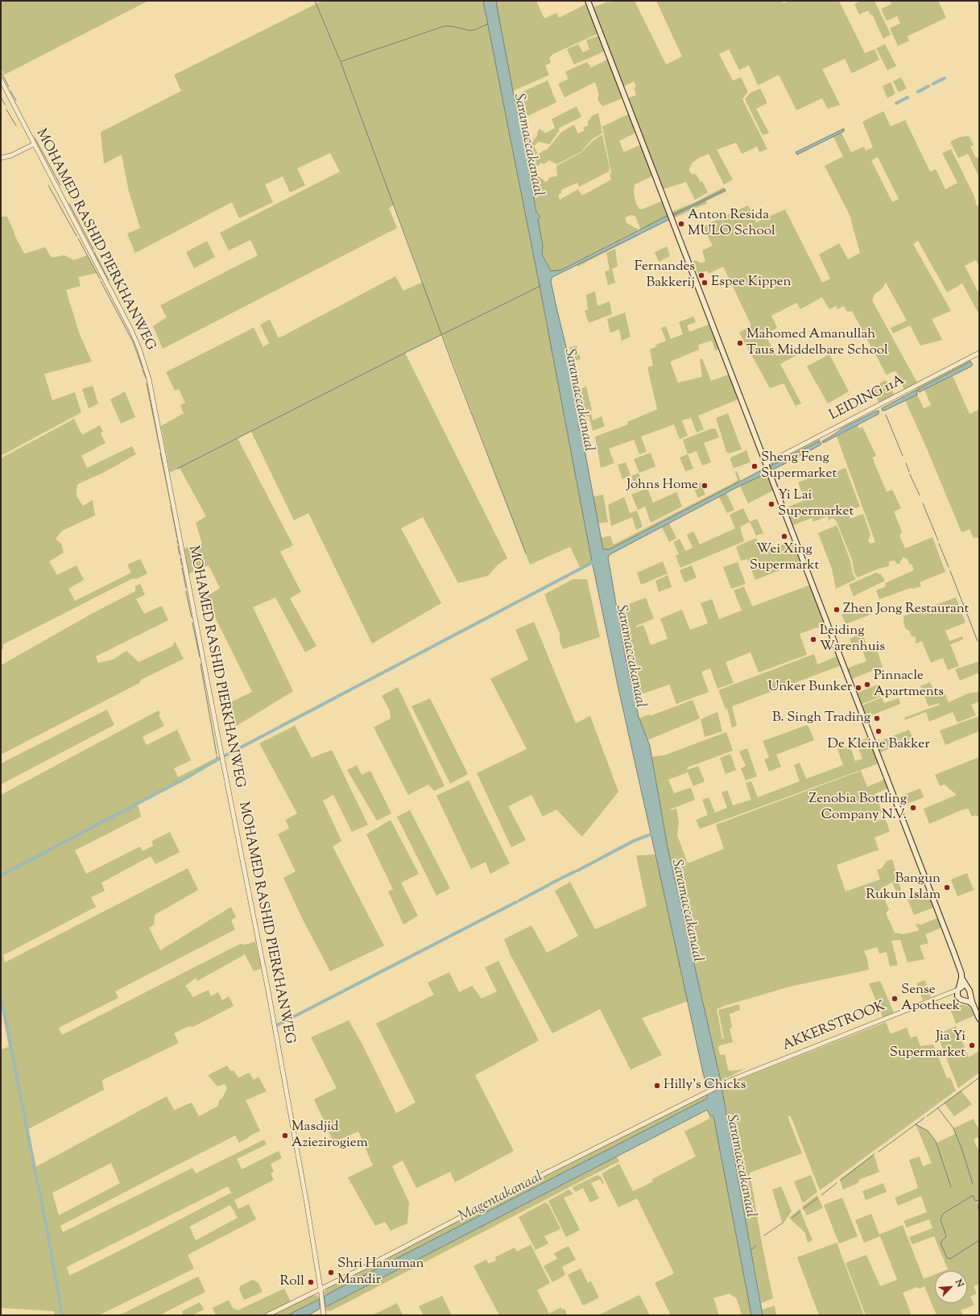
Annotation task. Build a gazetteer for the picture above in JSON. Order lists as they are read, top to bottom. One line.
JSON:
{"streets":{"street":["MOHAMED RASHID PIERKHANWEG","LEIDING 11A","AKKERSTROOK"]},"crossings":[["MOHAMED RASHID PIERKHANWEG","AKKERSTROOK"]],"water":["Saramaccakanaal","Magentakanaal"],"places":["Anton Resida MULO School","Fernandes Bakkerij","Espee Kippen","Mahomed Amanullah Taus Middelbare School","Sheng Feng Supermarket","Johns Home","Yi Lai Supermarket","Wei Xing Supermarkt","Zhen Jong Restaurant","Leiding Warenhuis","Pinnacle Apartments","Unker Bunker","B. Singh Trading","De Kleine Bakker","Zenobia Bottling Company N.V.","Bangun Rukun Islam","Sense Apotheek","Jia Yi Supermarket","Hilly's Chicks","Masdjid Aziezirogiem","Shri Hanuman Mandir","Roll"],"north":"top right"}
